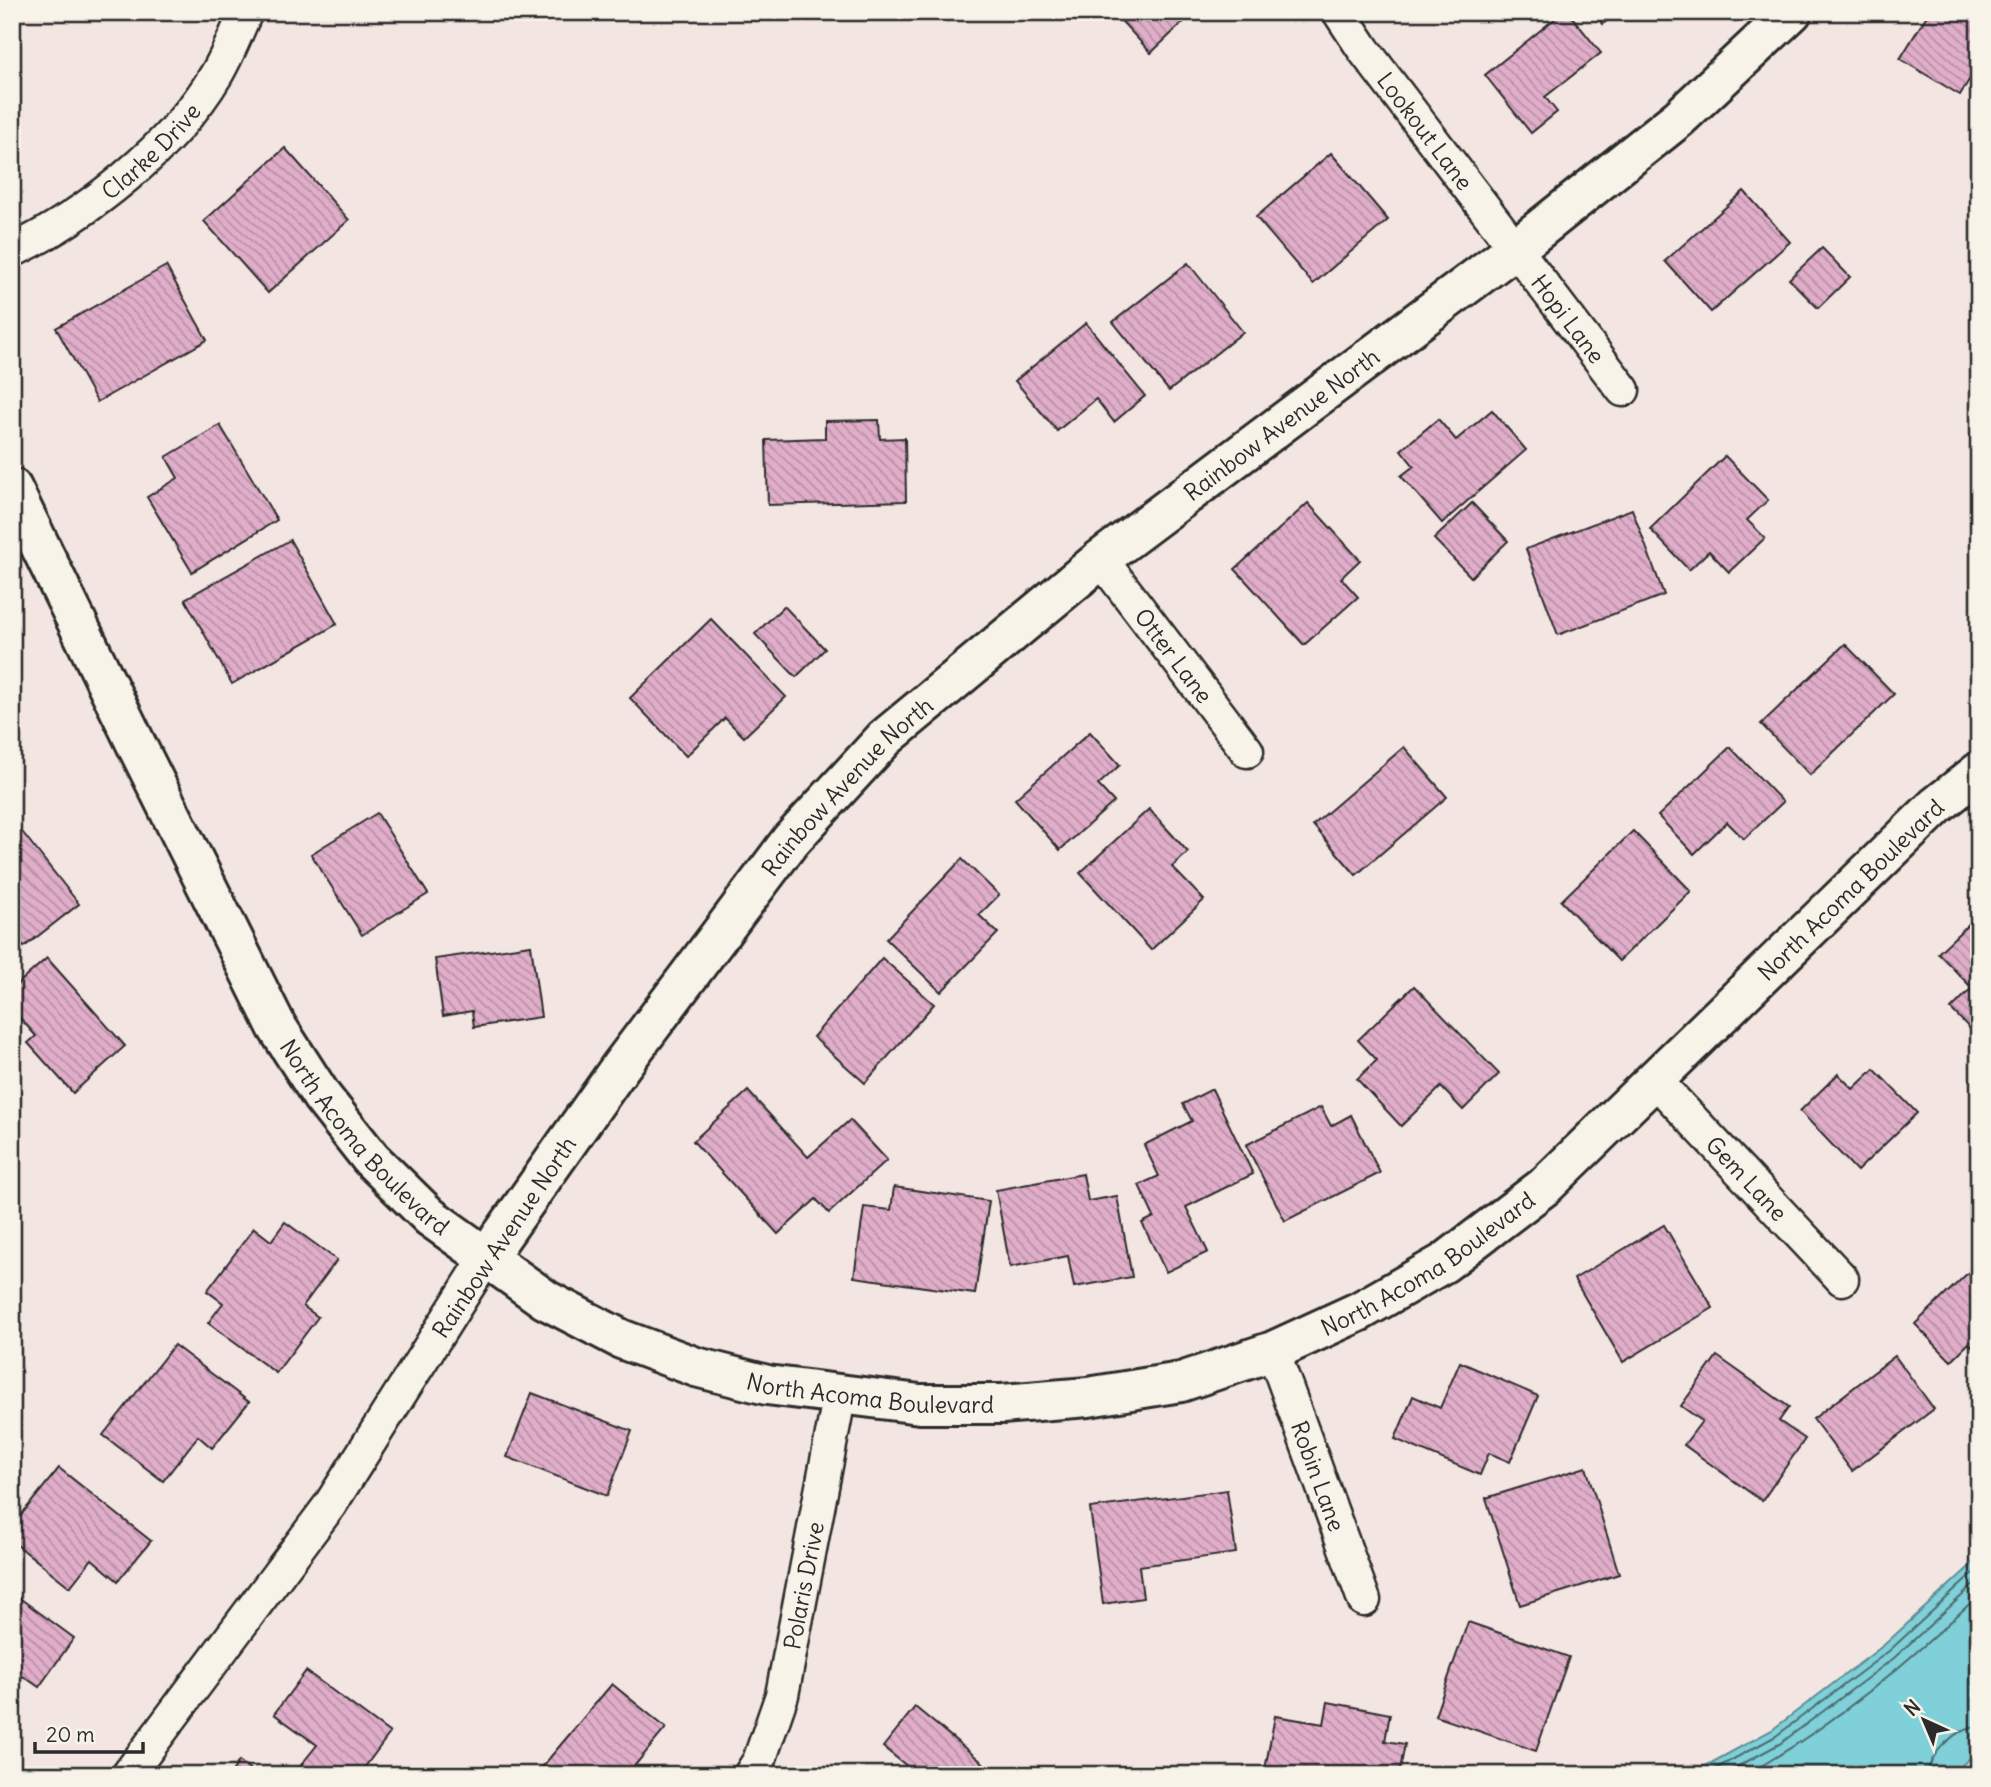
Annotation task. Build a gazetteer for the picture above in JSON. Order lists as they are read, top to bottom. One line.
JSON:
{"streets":{"main road":["Rainbow Avenue North","North Acoma Boulevard"],"street":["Lookout Lane","Clarke Drive","Hopi Lane","Otter Lane","Gem Lane","Robin Lane","Polaris Drive"]},"crossings":[["Lookout Lane","Hopi Lane"],["Lookout Lane","Rainbow Avenue North"],["Hopi Lane","Rainbow Avenue North"],["Rainbow Avenue North","Otter Lane"],["Rainbow Avenue North","North Acoma Boulevard"],["North Acoma Boulevard","Gem Lane"],["North Acoma Boulevard","Robin Lane"],["North Acoma Boulevard","Polaris Drive"]],"scale_bar":"20 m","north":"top left"}
